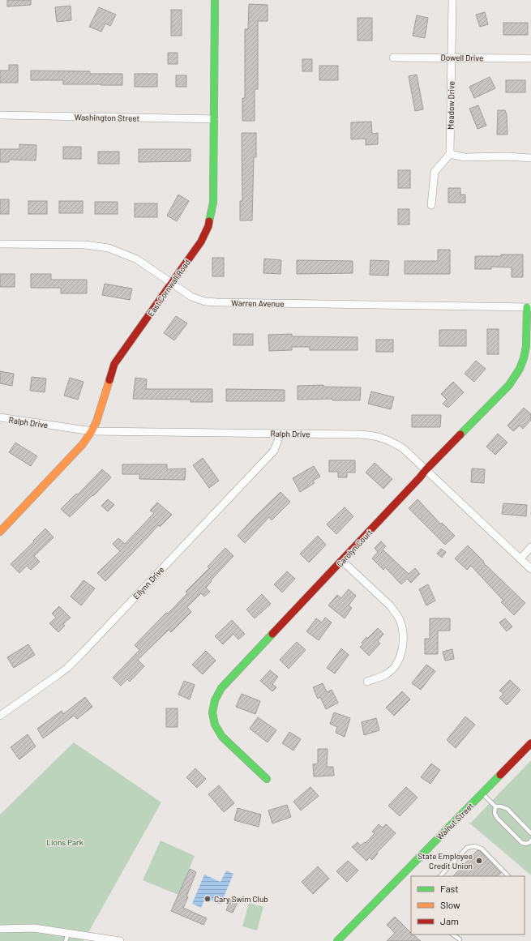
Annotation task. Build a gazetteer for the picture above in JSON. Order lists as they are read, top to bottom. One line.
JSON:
{"streets":{"street":["Dowell Drive","Meadow Drive","Washington Street","East Cornwall Road","Warren Avenue","Ralph Drive","Carolyn Court","Ellynn Drive","Walnut Street"]},"crossings":[["Dowell Drive","Meadow Drive"],["Washington Street","East Cornwall Road"],["East Cornwall Road","Warren Avenue"],["East Cornwall Road","Ralph Drive"],["Warren Avenue","Carolyn Court"],["Ralph Drive","Carolyn Court"],["Ralph Drive","Ellynn Drive"]],"parks":["Lions Park"],"places":["State Employee Credit Union","Cary Swim Club"],"legend":["Fast","Slow","Jam"]}
